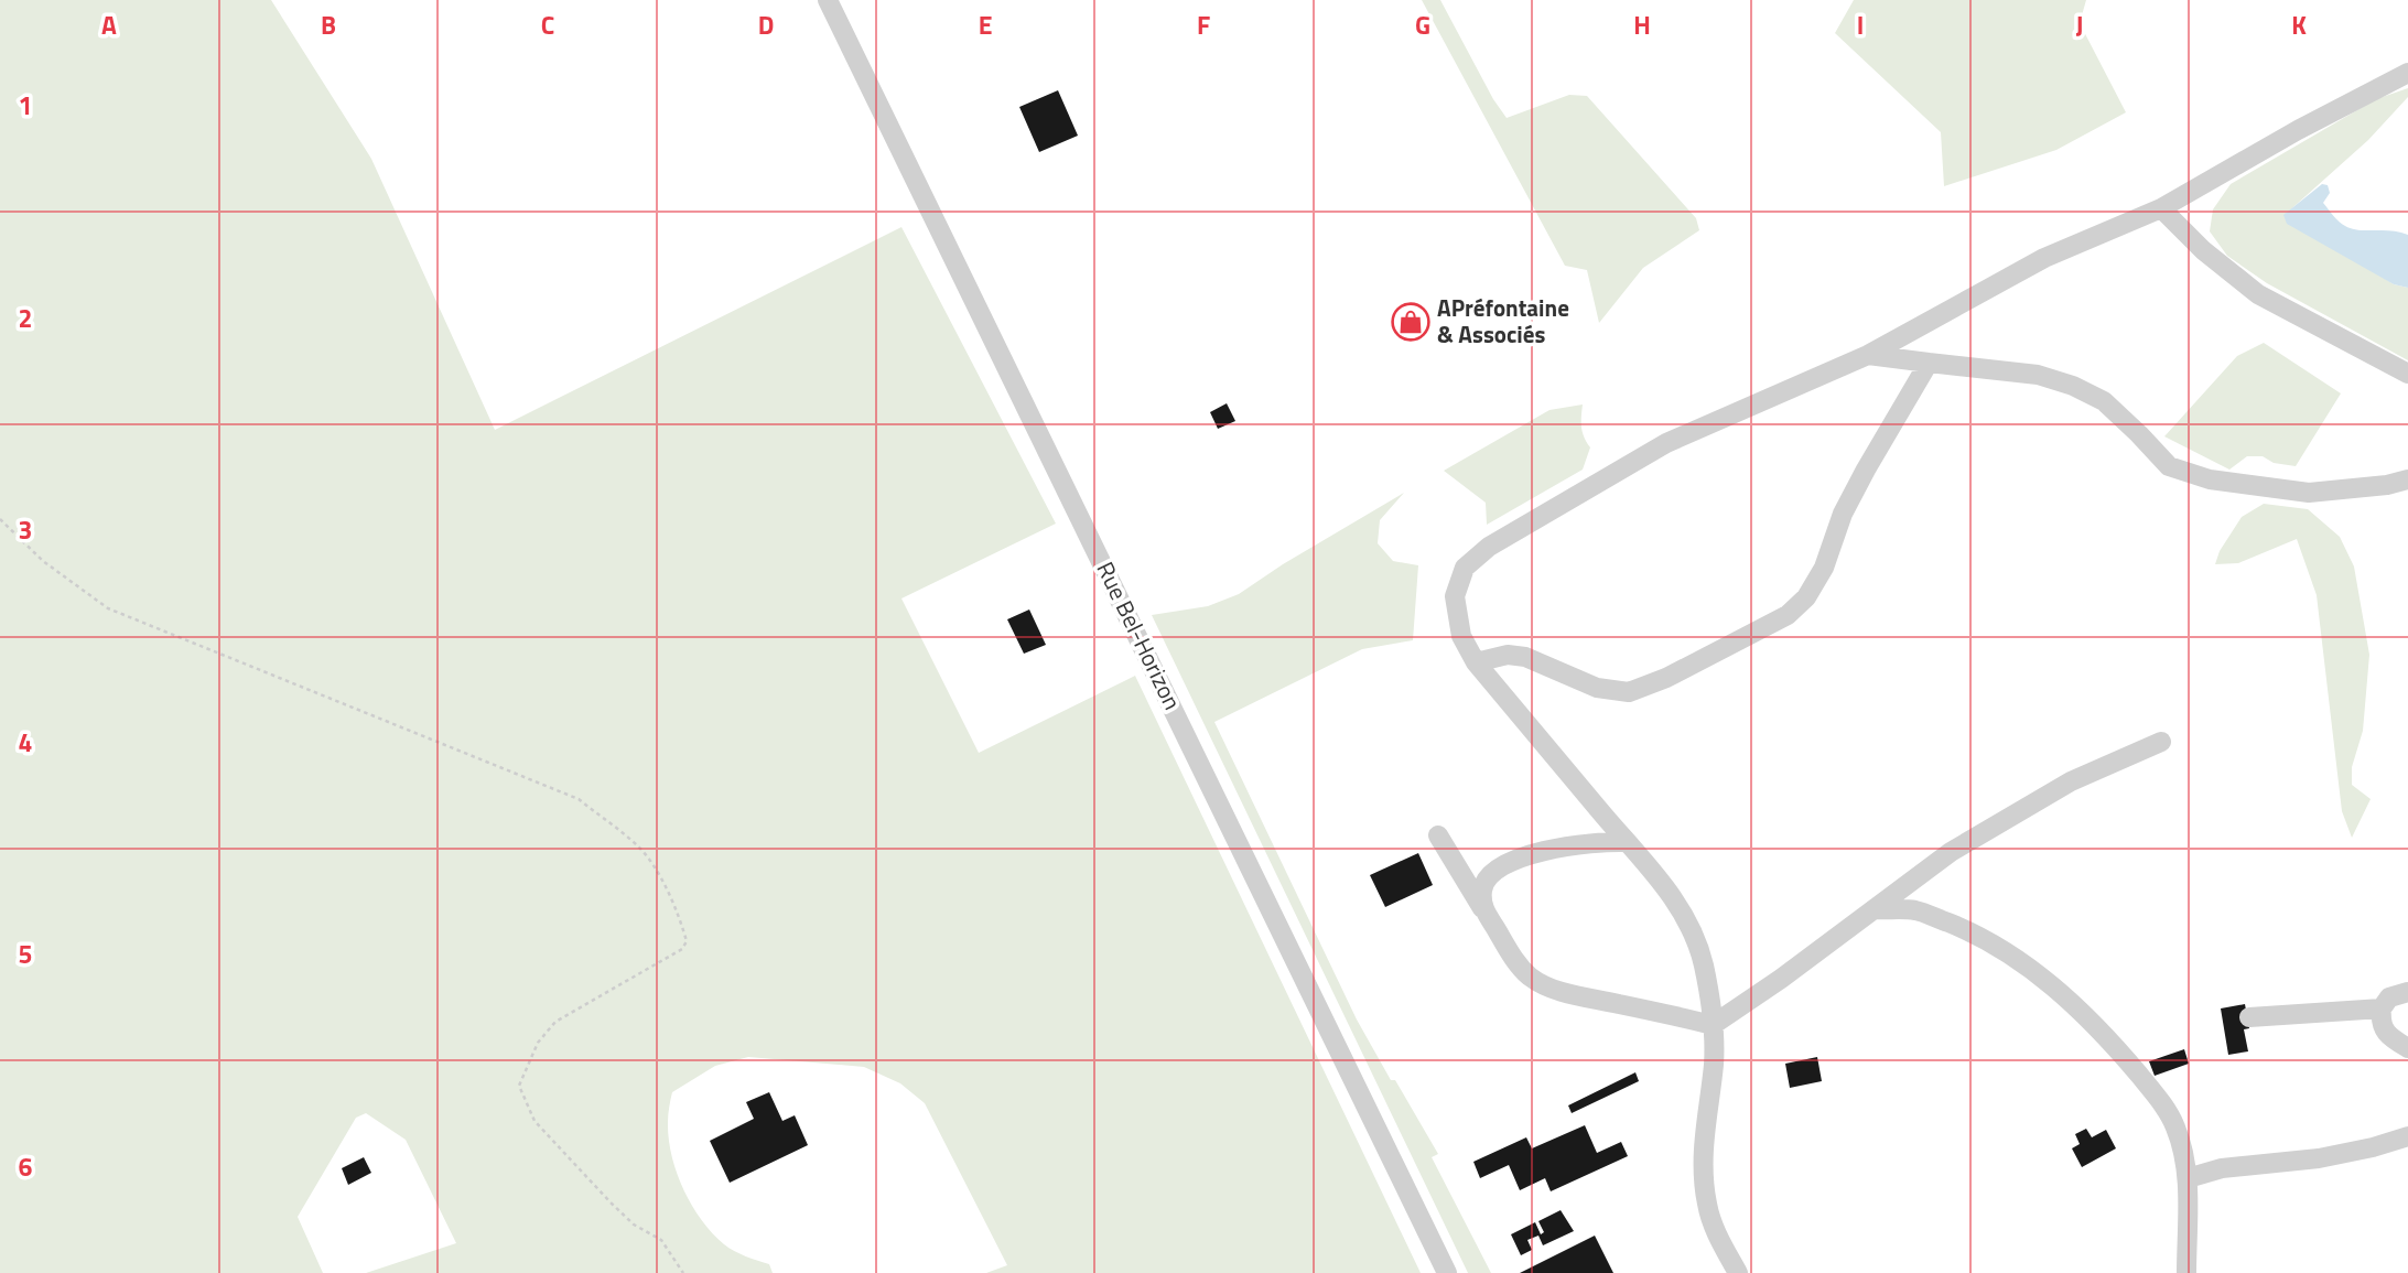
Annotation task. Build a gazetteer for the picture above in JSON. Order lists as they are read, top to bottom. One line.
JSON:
{"streets":{"street":["Rue Bel-Horizon"]},"places":{"shop":["APréfontaine & Associés"]},"grid":{"columns":["A","B","C","D","E","F","G","H","I","J","K"],"rows":["1","2","3","4","5","6"]}}
